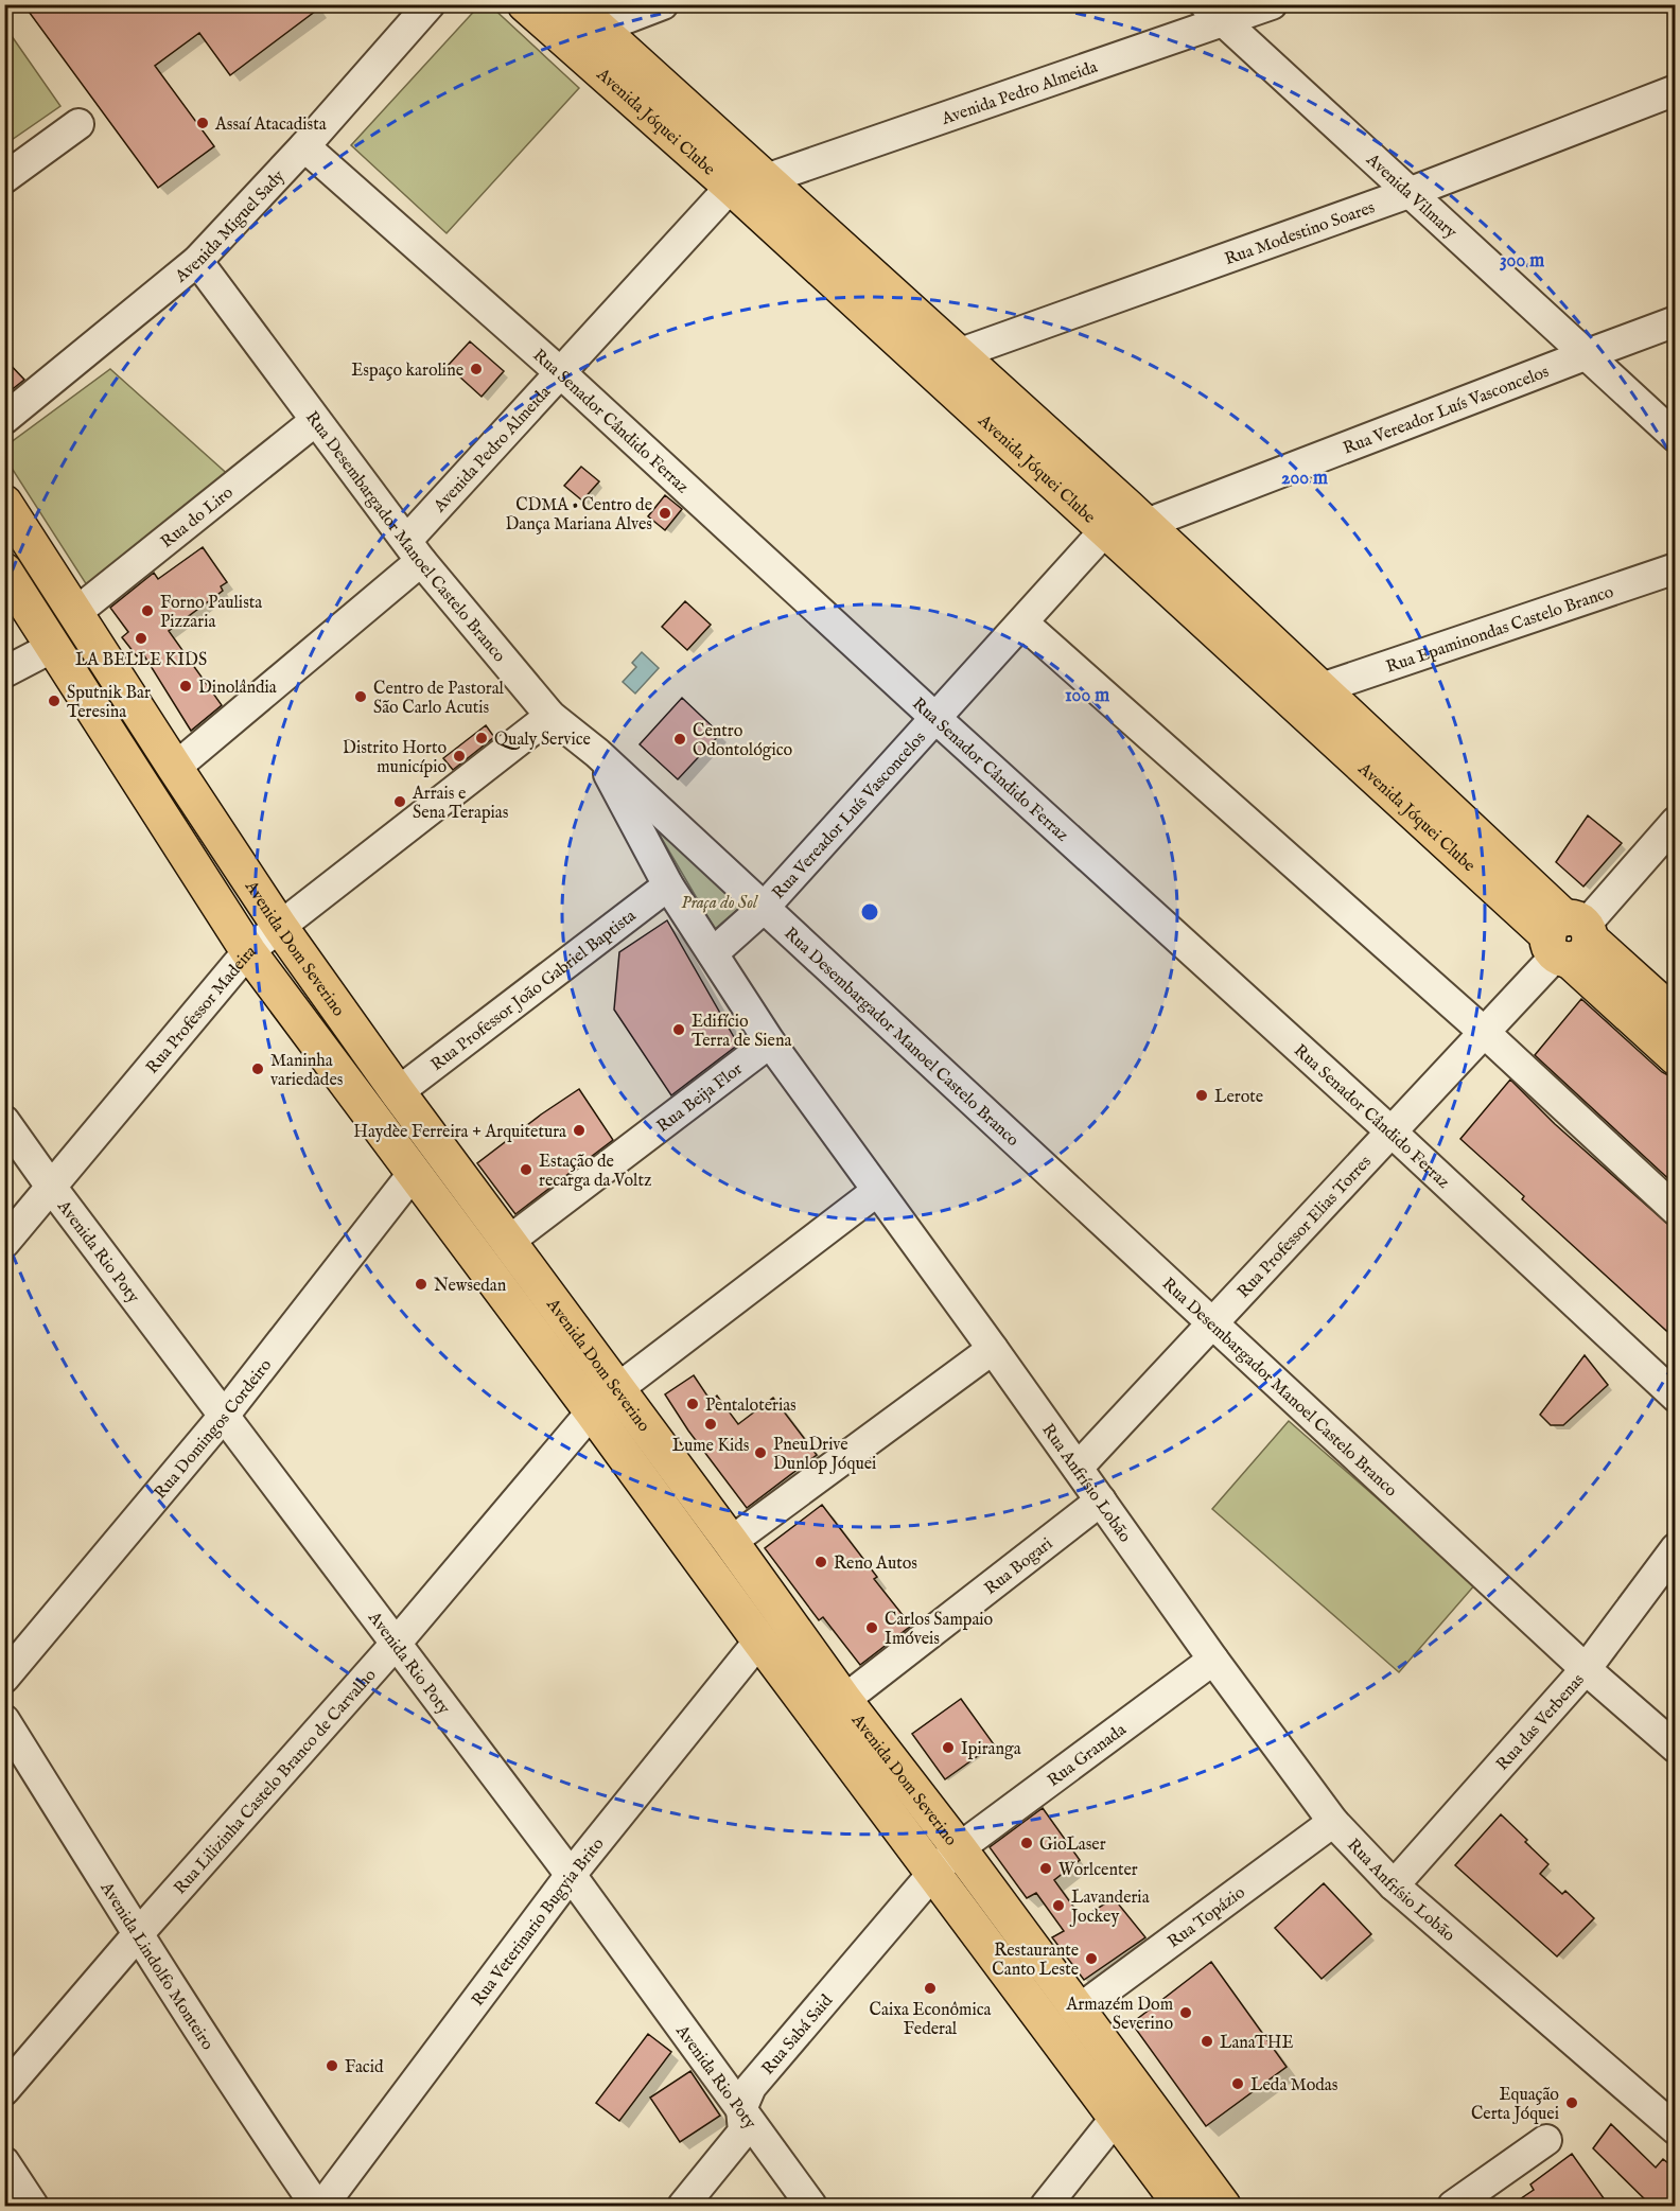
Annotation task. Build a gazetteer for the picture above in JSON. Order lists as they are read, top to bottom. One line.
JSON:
{"streets":{"main road":["Avenida Jóquei Clube","Avenida Dom Severino"],"street":["Avenida Pedro Almeida","Avenida Vilmary","Avenida Miguel Sady","Rua Modestino Soares","Rua Vereador Luís Vasconcelos","Rua Senador Cândido Ferraz","Rua do Liro","Rua Desembargador Manoel Castelo Branco","Rua Epaminondas Castelo Branco","Rua Professor João Gabriel Baptista","Rua Professor Madeira","Rua Beija Flor","Rua Professor Elias Torres","Avenida Rio Poty","Rua Domingos Cordeiro","Rua Anfrísio Lobão","Rua Bogari","Rua das Verbenas","Rua Granada","Rua Lilizinha Castelo Branco de Carvalho","Rua Topázio","Rua Veterinario Bugyia Brito","Avenida Lindolfo Monteiro","Rua Sabá Said"]},"crossings":[["Avenida Pedro Almeida","Avenida Jóquei Clube"],["Avenida Pedro Almeida","Avenida Vilmary"],["Avenida Pedro Almeida","Rua Senador Cândido Ferraz"],["Avenida Pedro Almeida","Rua Desembargador Manoel Castelo Branco"],["Avenida Pedro Almeida","Avenida Dom Severino"],["Avenida Jóquei Clube","Rua Modestino Soares"],["Avenida Jóquei Clube","Rua Vereador Luís Vasconcelos"],["Avenida Jóquei Clube","Rua Epaminondas Castelo Branco"],["Avenida Jóquei Clube","Rua Professor Elias Torres"],["Avenida Vilmary","Rua Modestino Soares"],["Avenida Vilmary","Rua Vereador Luís Vasconcelos"],["Avenida Miguel Sady","Rua Senador Cândido Ferraz"],["Avenida Miguel Sady","Rua Desembargador Manoel Castelo Branco"],["Rua Vereador Luís Vasconcelos","Rua Senador Cândido Ferraz"],["Rua Vereador Luís Vasconcelos","Rua Desembargador Manoel Castelo Branco"],["Rua Vereador Luís Vasconcelos","Rua Anfrísio Lobão"],["Rua Senador Cândido Ferraz","Rua Professor Elias Torres"],["Rua do Liro","Rua Desembargador Manoel Castelo Branco"],["Rua do Liro","Avenida Dom Severino"],["Rua Desembargador Manoel Castelo Branco","Rua Professor Madeira"],["Rua Desembargador Manoel Castelo Branco","Rua Professor Elias Torres"],["Rua Desembargador Manoel Castelo Branco","Rua Anfrísio Lobão"],["Rua Desembargador Manoel Castelo Branco","Rua das Verbenas"],["Avenida Dom Severino","Rua Professor João Gabriel Baptista"],["Avenida Dom Severino","Rua Professor Madeira"],["Avenida Dom Severino","Rua Beija Flor"],["Avenida Dom Severino","Rua Domingos Cordeiro"],["Avenida Dom Severino","Rua Bogari"],["Avenida Dom Severino","Rua Granada"],["Avenida Dom Severino","Rua Lilizinha Castelo Branco de Carvalho"],["Avenida Dom Severino","Rua Topázio"],["Avenida Dom Severino","Rua Veterinario Bugyia Brito"],["Avenida Dom Severino","Rua Sabá Said"],["Rua Professor João Gabriel Baptista","Rua Anfrísio Lobão"],["Rua Professor Madeira","Avenida Rio Poty"],["Rua Beija Flor","Rua Anfrísio Lobão"],["Rua Professor Elias Torres","Rua Anfrísio Lobão"],["Avenida Rio Poty","Rua Domingos Cordeiro"],["Avenida Rio Poty","Rua Lilizinha Castelo Branco de Carvalho"],["Avenida Rio Poty","Rua Veterinario Bugyia Brito"],["Avenida Rio Poty","Rua Sabá Said"],["Rua Anfrísio Lobão","Rua Bogari"],["Rua Anfrísio Lobão","Rua das Verbenas"],["Rua Anfrísio Lobão","Rua Granada"],["Rua Anfrísio Lobão","Rua Lilizinha Castelo Branco de Carvalho"],["Rua Anfrísio Lobão","Rua Topázio"],["Rua Granada","Rua Sabá Said"],["Rua Lilizinha Castelo Branco de Carvalho","Avenida Lindolfo Monteiro"]],"parks":["Praça do Sol"],"places":["Assaí Atacadista","Espaço karoline","CDMA • Centro de Dança Mariana Alves","Forno Paulista Pizzaria","LA BELLE KIDS","Dinolândia","Centro de Pastoral São Carlo Acutis","Sputnik Bar Teresina","Qualy Service","Centro Odontológico","Distrito Horto município","Arrais e Sena Terapias","Edifício Terra de Siena","Maninha variedades","Lerote","Haydèe Ferreira + Arquitetura","Estação de recarga da Voltz","Newsedan","Pentaloterias","Lume Kids","PneuDrive Dunlop Jóquei","Reno Autos","Carlos Sampaio Imóveis","Ipiranga","GioLaser","Worlcenter","Lavanderia Jockey","Restaurante Canto Leste","Caixa Econômica Federal","Armazém Dom Severino","LanaTHE","Facid","Leda Modas","Equação Certa Jóquei"],"rings":["300 m","200 m","100 m"]}
